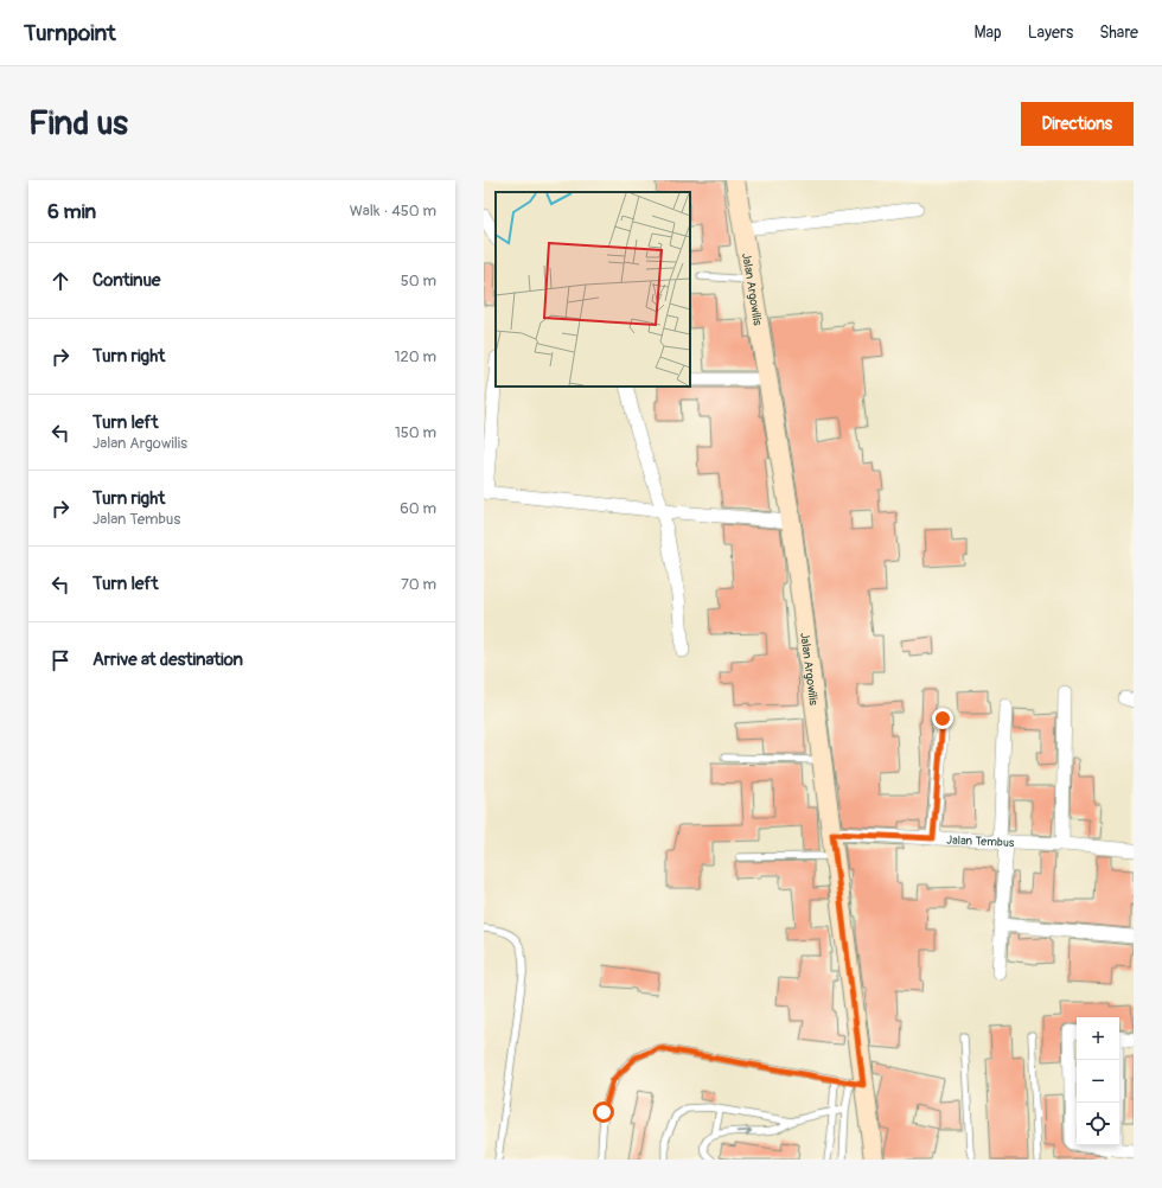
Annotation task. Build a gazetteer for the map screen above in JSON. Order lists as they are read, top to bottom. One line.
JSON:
{"streets":{"street":["Jalan Argowilis","Jalan Tembus"]},"crossings":[["Jalan Argowilis","Jalan Tembus"]],"page":{"header":"Turnpoint","nav":["Map","Layers","Share"],"buttons":"Directions","title":"Find us","heading":["6 min","Walk · 450 m"],"list":[["Continue","50 m"],["Turn right","120 m"],["Turn left","Jalan Argowilis","150 m"],["Turn right","Jalan Tembus","60 m"],["Turn left","70 m"],"Arrive at destination"],"map_buttons":["+","−"]}}
